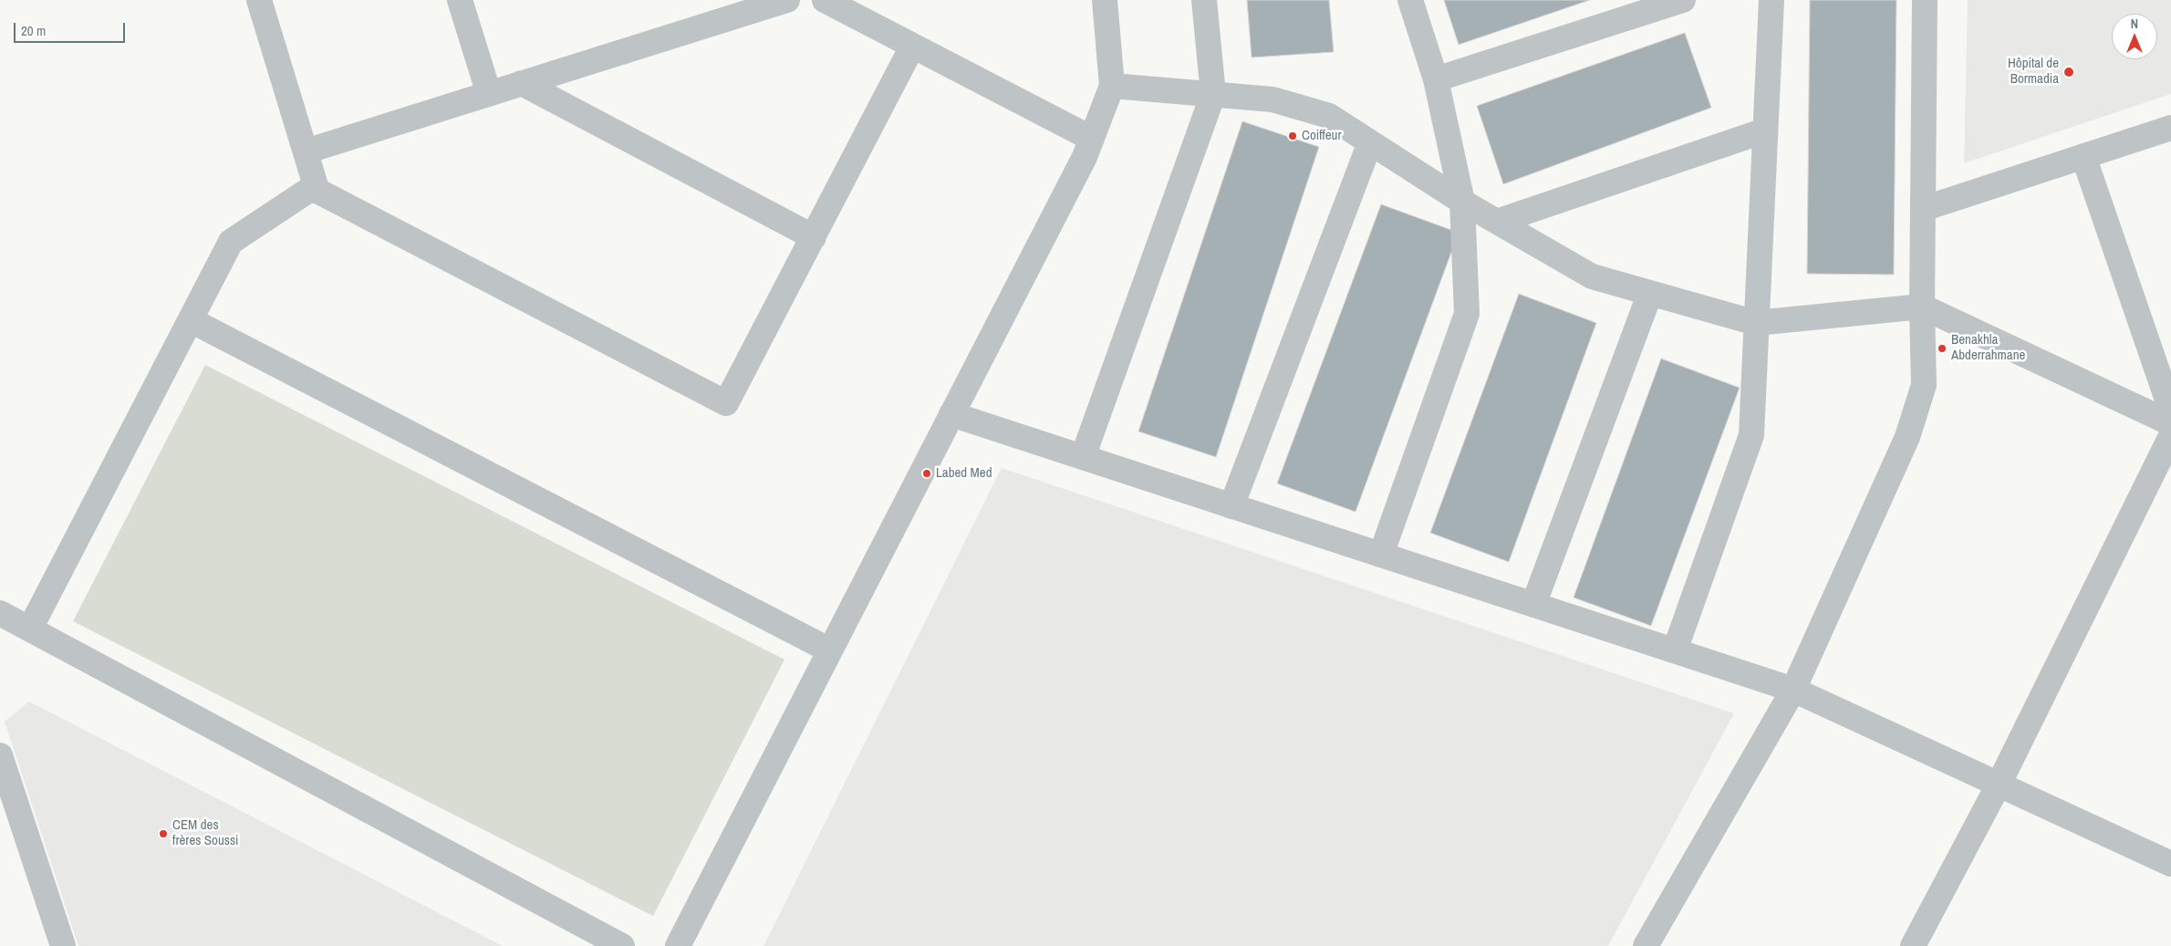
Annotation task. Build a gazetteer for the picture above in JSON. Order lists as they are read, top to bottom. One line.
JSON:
{"places":["Hôpital de Bormadia","Coiffeur","Benakhla Abderrahmane","Labed Med","CEM des frères Soussi"],"scale_bar":"20 m","north":"top"}
